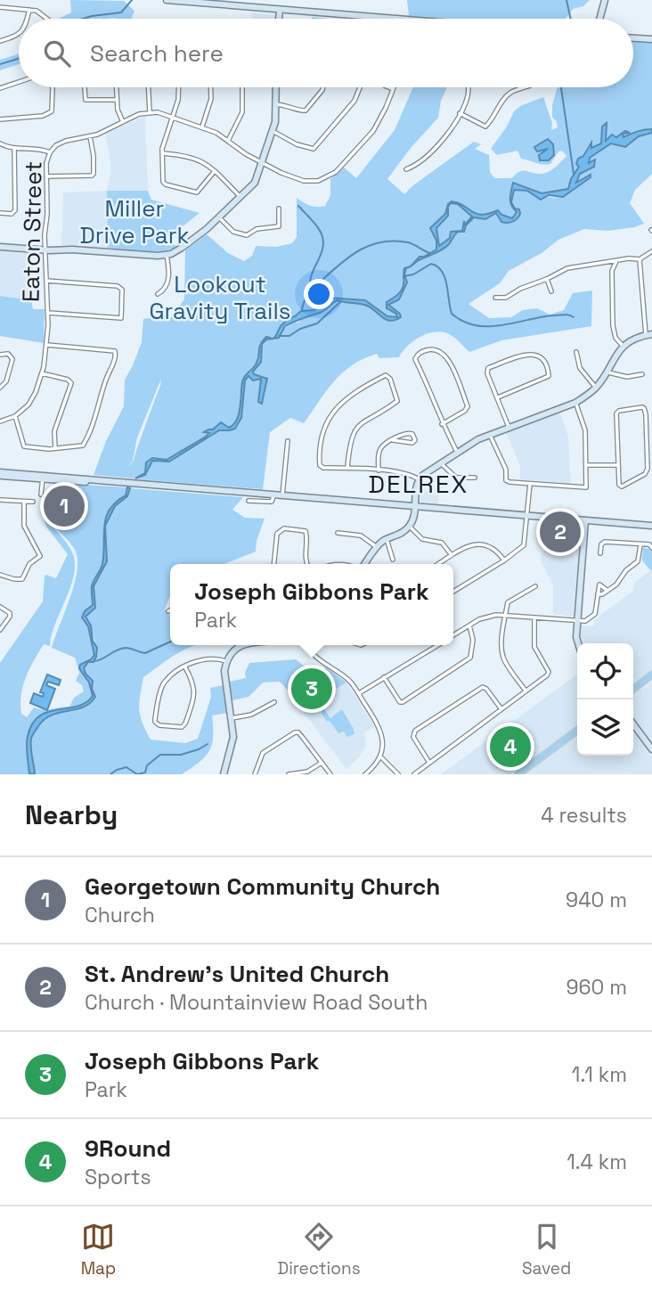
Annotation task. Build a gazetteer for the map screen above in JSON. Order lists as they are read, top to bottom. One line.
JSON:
{"streets":{"street":["Eaton Street"]},"districts":["DELREX"],"parks":["Miller Drive Park","Lookout Gravity Trails"],"page":{"search":"Search here","pins":["1","2","3","4"],"popup":["Joseph Gibbons Park","Park"],"heading":["Nearby","4 results"],"list":[{"mark":"1","name":"Georgetown Community Church","note":"Church","value":"940 m"},{"mark":"2","name":"St. Andrew's United Church","note":"Church · Mountainview Road South","value":"960 m"},{"mark":"3","name":"Joseph Gibbons Park","note":"Park","value":"1.1 km"},{"mark":"4","name":"9Round","note":"Sports","value":"1.4 km"}],"nav":["Map","Directions","Saved"]}}
